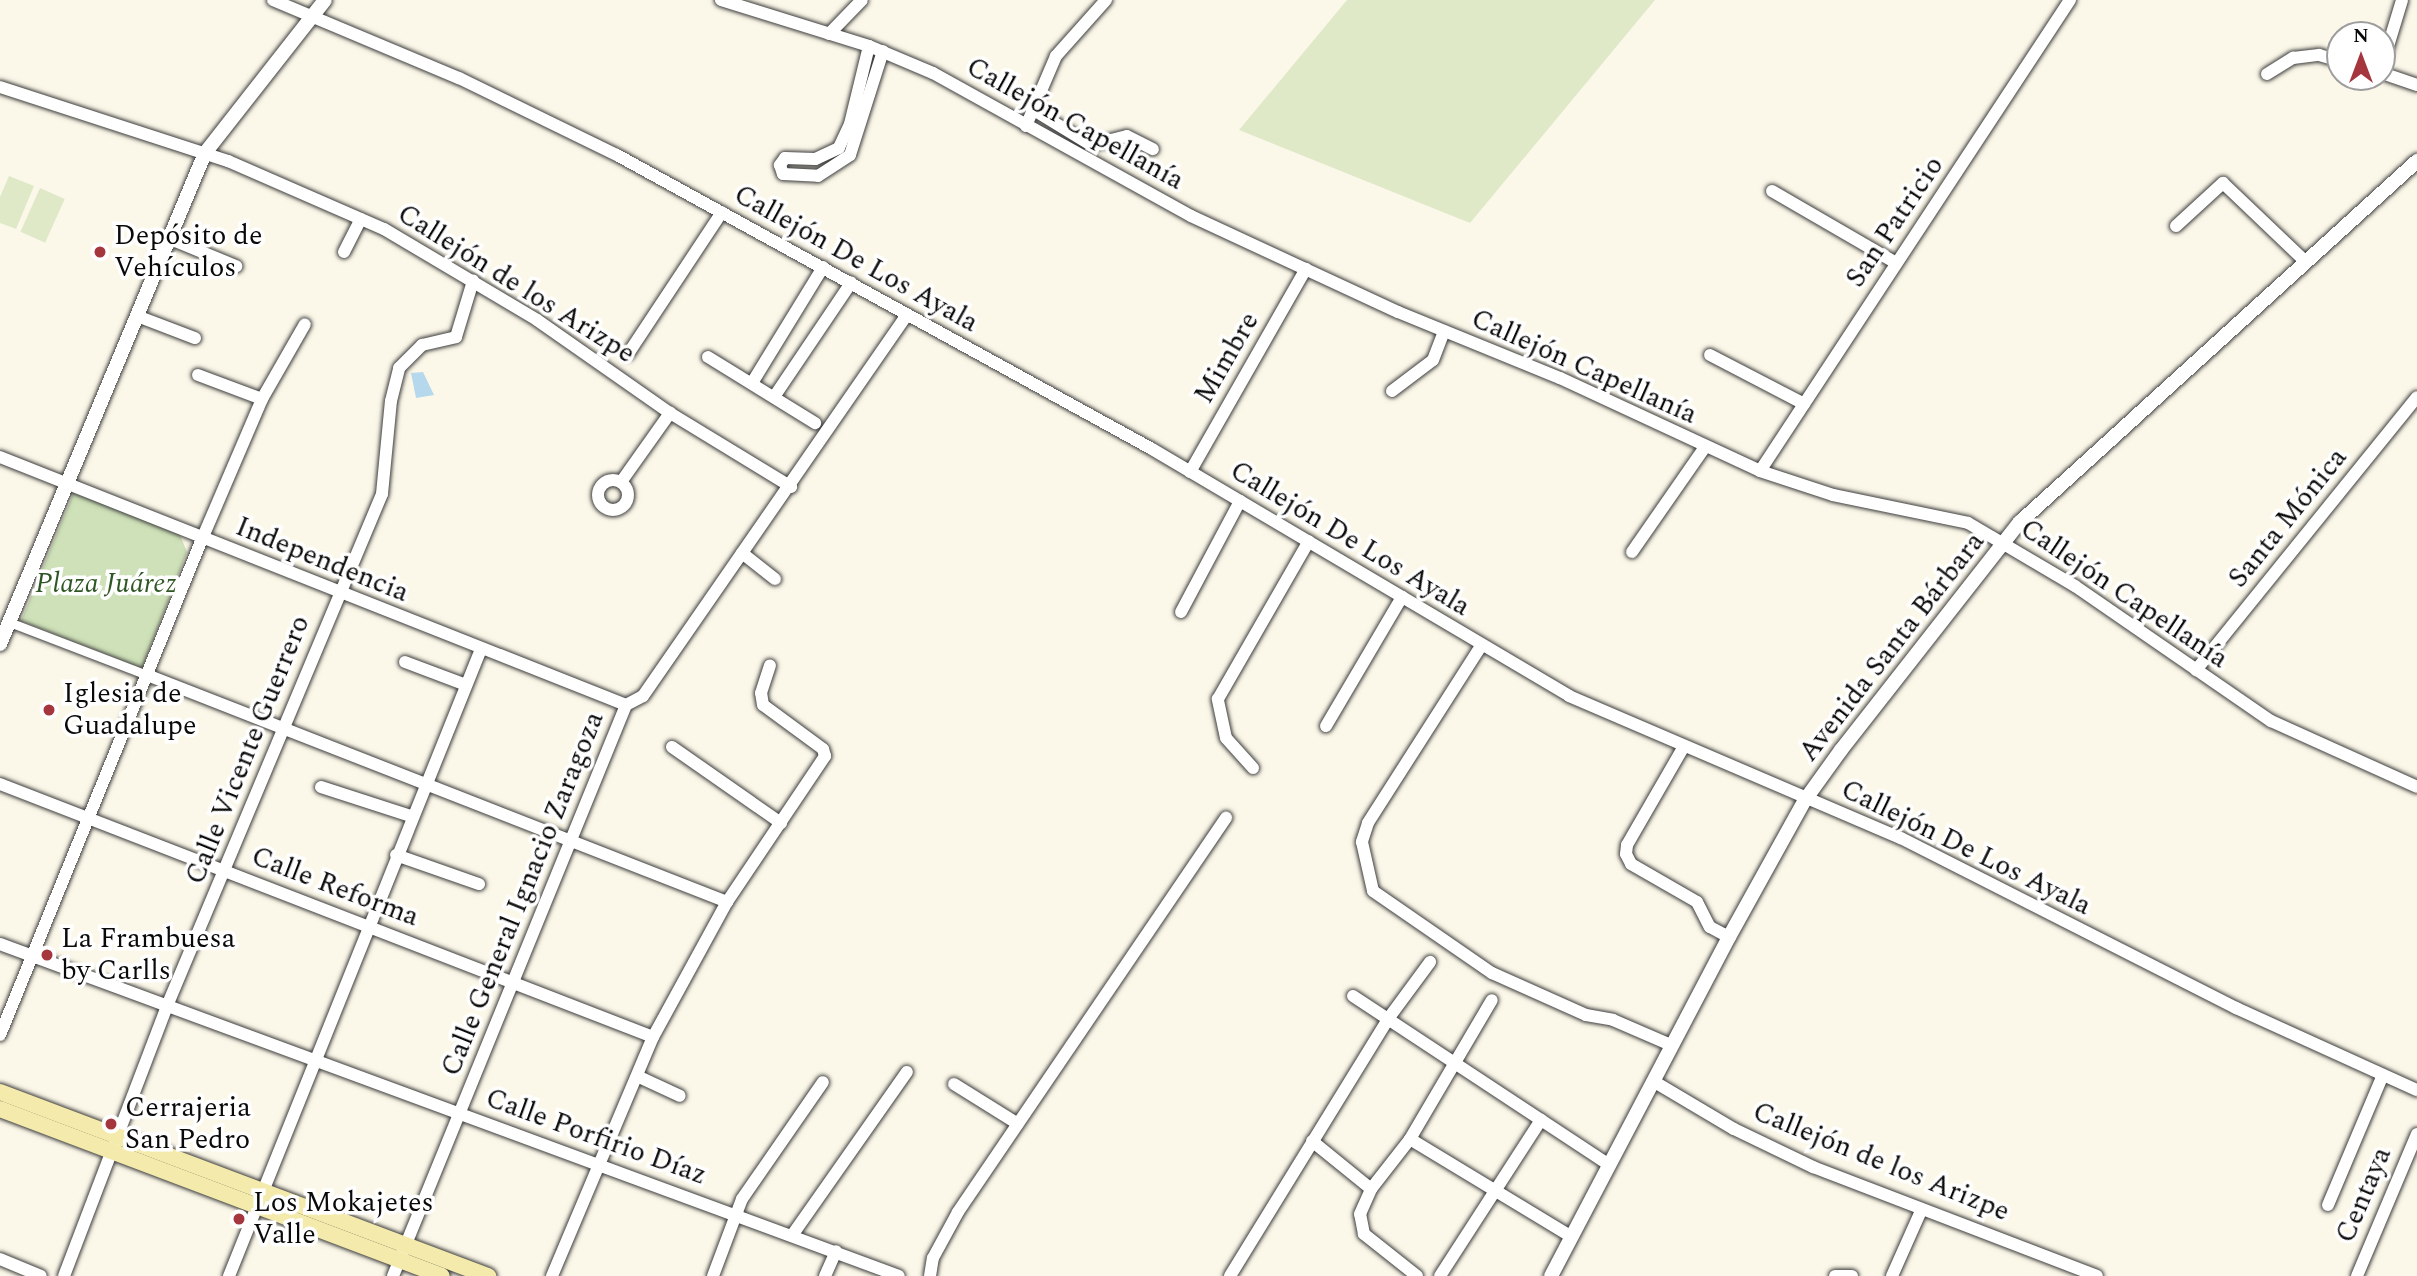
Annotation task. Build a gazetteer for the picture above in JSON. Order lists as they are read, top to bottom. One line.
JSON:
{"streets":{"street":["Callejón Capellanía","San Patricio","Callejón De Los Ayala","Callejón de los Arizpe","Mimbre","Santa Mónica","Independencia","Avenida Santa Bárbara","Calle Vicente Guerrero","Calle Reforma","Calle General Ignacio Zaragoza","Calle Porfirio Díaz","Centaya"]},"crossings":[["Callejón Capellanía","San Patricio"],["Callejón Capellanía","Mimbre"],["Callejón Capellanía","Santa Mónica"],["Callejón Capellanía","Avenida Santa Bárbara"],["Callejón De Los Ayala","Mimbre"],["Callejón De Los Ayala","Avenida Santa Bárbara"],["Callejón De Los Ayala","Calle General Ignacio Zaragoza"],["Callejón de los Arizpe","Avenida Santa Bárbara"],["Callejón de los Arizpe","Calle Vicente Guerrero"],["Callejón de los Arizpe","Calle General Ignacio Zaragoza"],["Independencia","Calle Vicente Guerrero"],["Independencia","Calle General Ignacio Zaragoza"],["Calle Vicente Guerrero","Calle Reforma"],["Calle Vicente Guerrero","Calle Porfirio Díaz"],["Calle Reforma","Calle General Ignacio Zaragoza"],["Calle General Ignacio Zaragoza","Calle Porfirio Díaz"]],"parks":["Plaza Juárez"],"places":["Depósito de Vehículos","Iglesia de Guadalupe","La Frambuesa by Carlls","Cerrajeria San Pedro","Los Mokajetes Valle"],"north":"top"}
